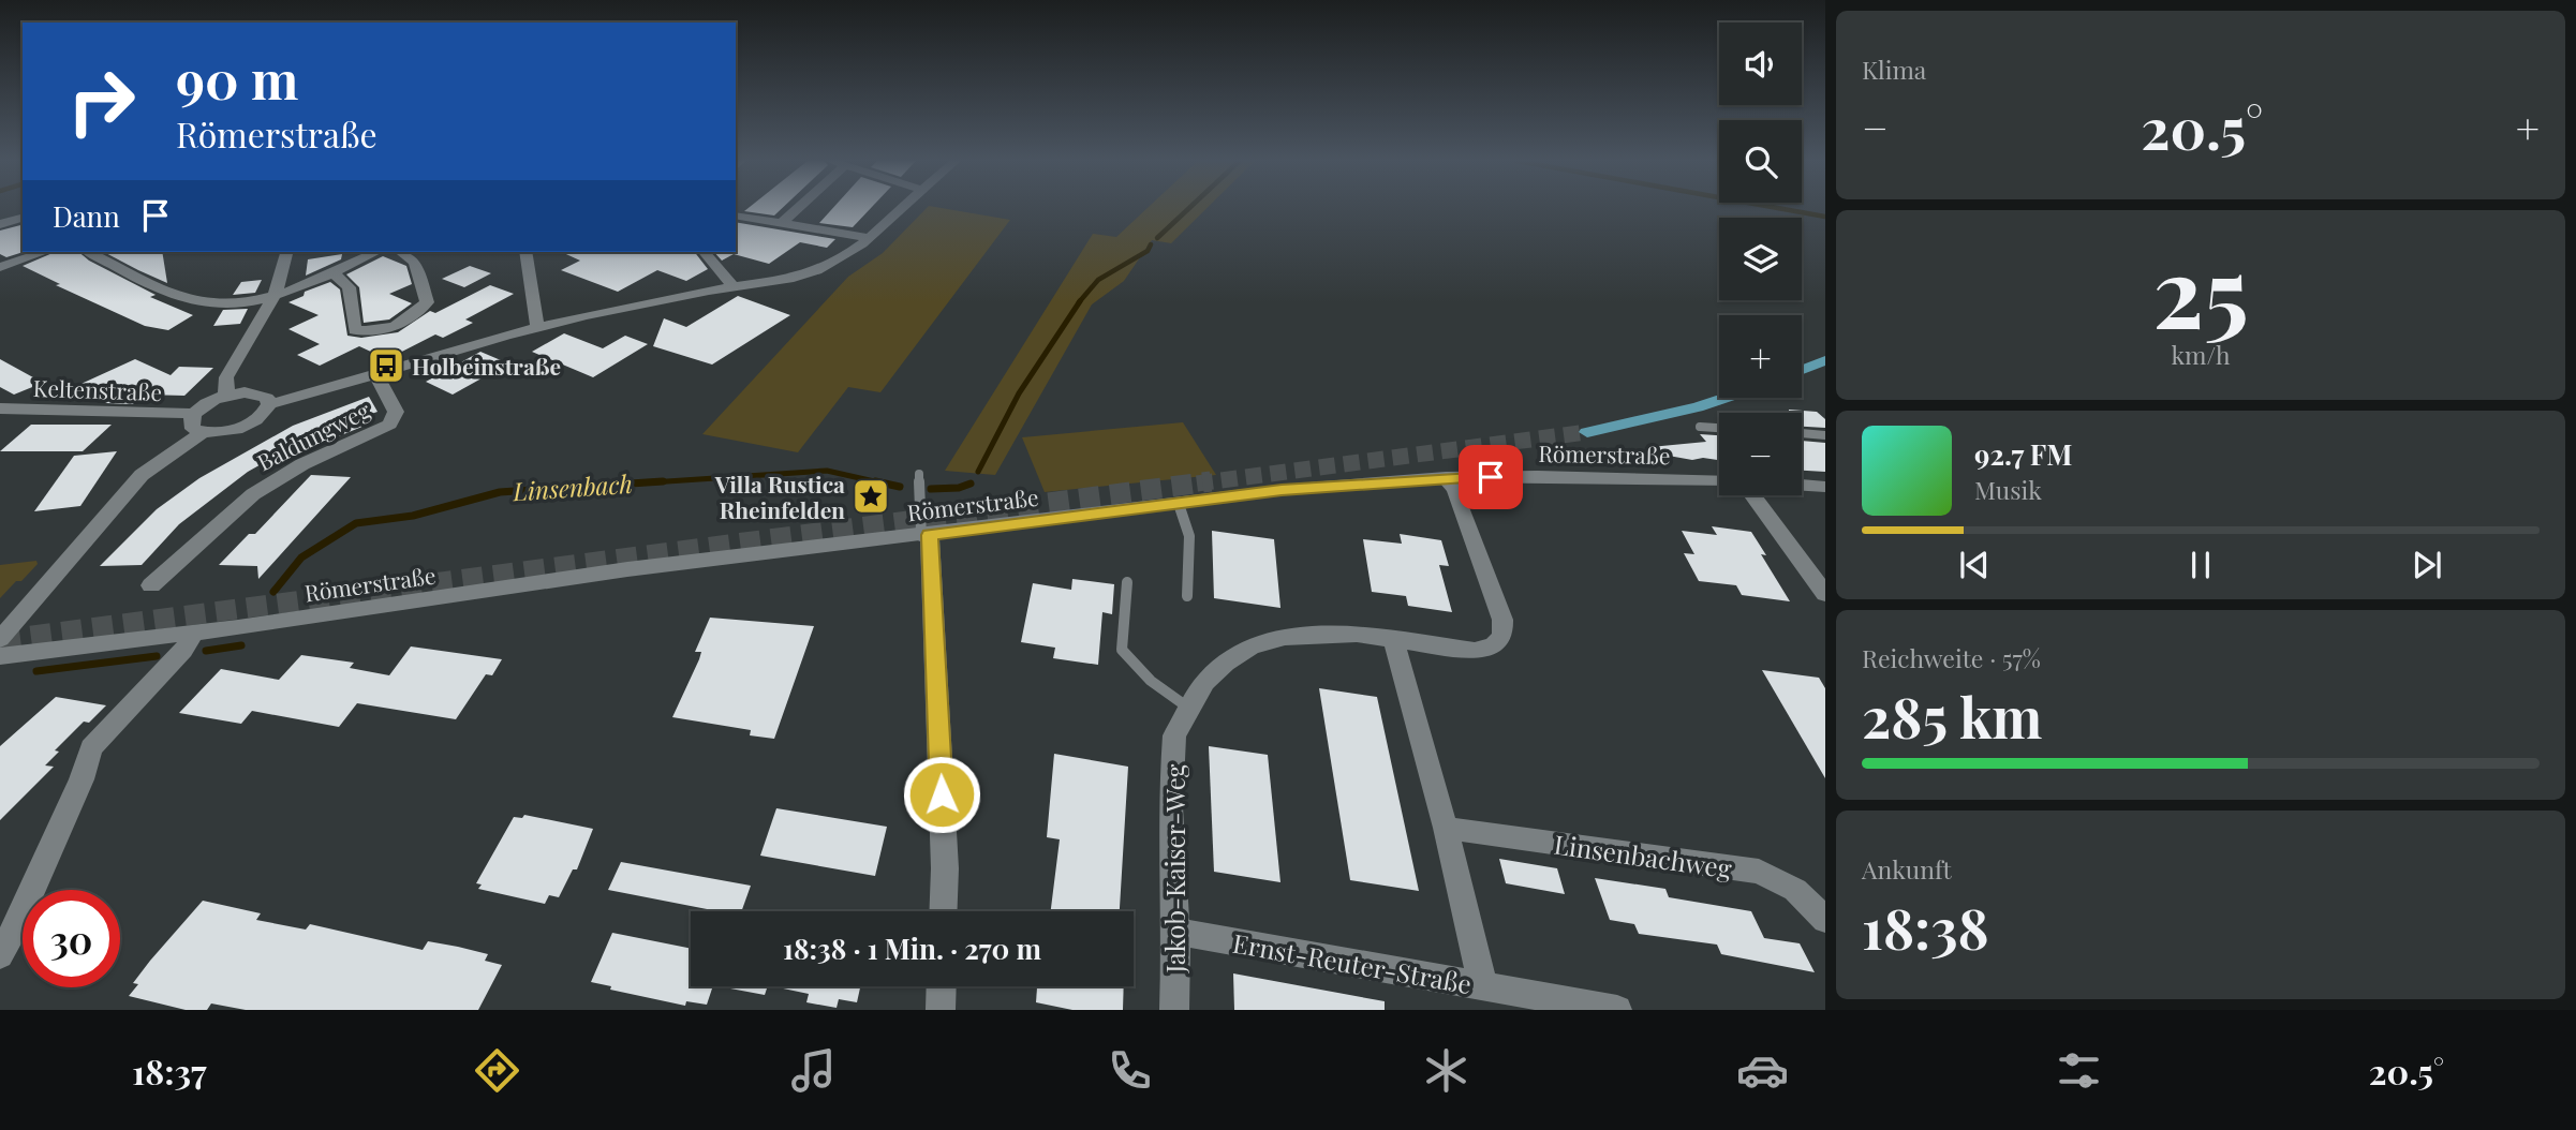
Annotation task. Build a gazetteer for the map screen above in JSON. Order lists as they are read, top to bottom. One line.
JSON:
{"streets":{"street":["Keltenstraße","Baldungweg","Römerstraße","Linsenbachweg","Jakob-Kaiser-Weg","Ernst-Reuter-Straße"]},"crossings":[["Römerstraße","Jakob-Kaiser-Weg"],["Jakob-Kaiser-Weg","Ernst-Reuter-Straße"]],"water":["Linsenbach"],"places":{"bus stop":["Holbeinstraße"],"place":["Villa Rustica Rheinfelden"]},"page":{"tile":["Klima",["25","km/h"],["Reichweite · 57%","285 km"],["Ankunft","18:38"]],"map_buttons":["+","−"],"turn":["90 m","Römerstraße"],"heat":["−","20.5°","+"],"then":"Dann","song":["92.7 FM","Musik"],"limit":"30","trip":"18:38 · 1 Min. · 270 m","tabs":["18:37","20.5°"]}}
